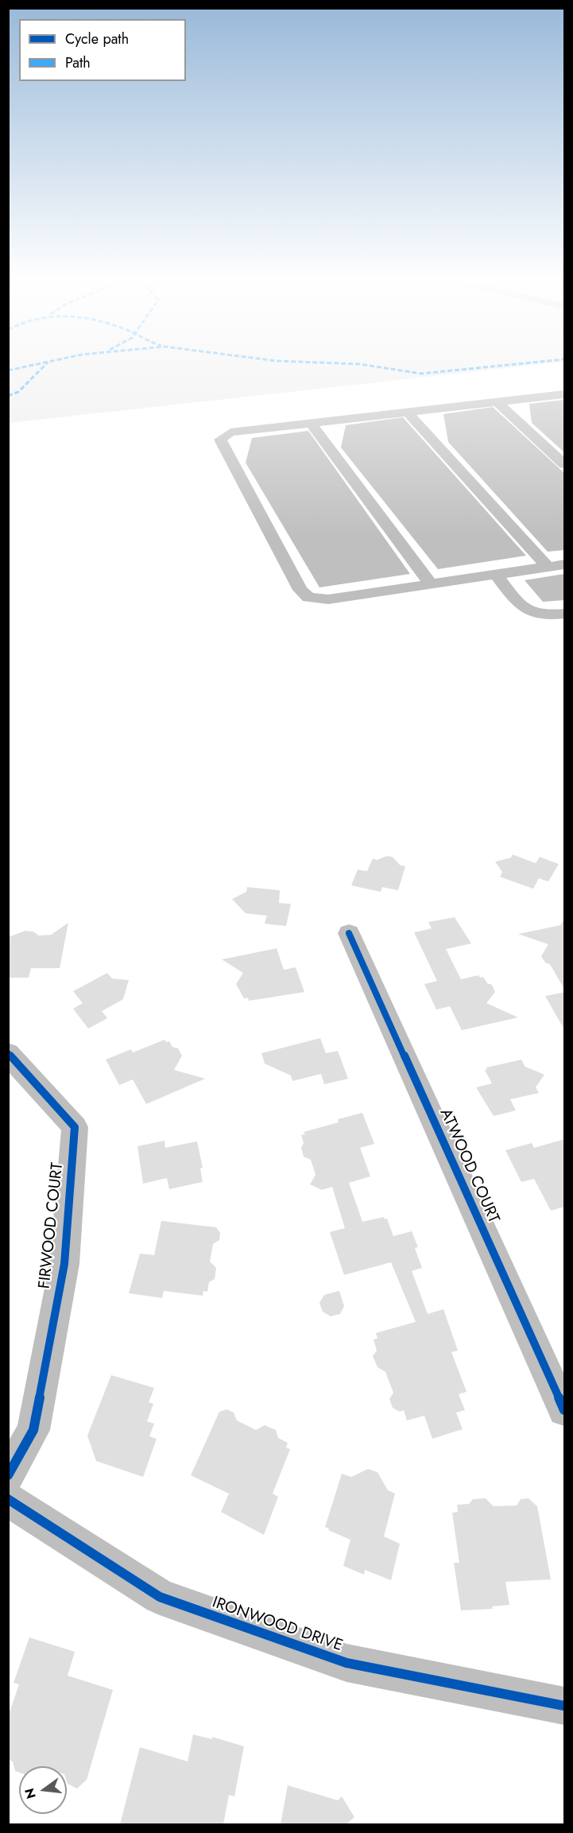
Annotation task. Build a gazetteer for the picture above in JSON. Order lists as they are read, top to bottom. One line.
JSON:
{"streets":{"street":["ATWOOD COURT","FIRWOOD COURT","IRONWOOD DRIVE"]},"legend":["Cycle path","Path"],"north":"left"}
